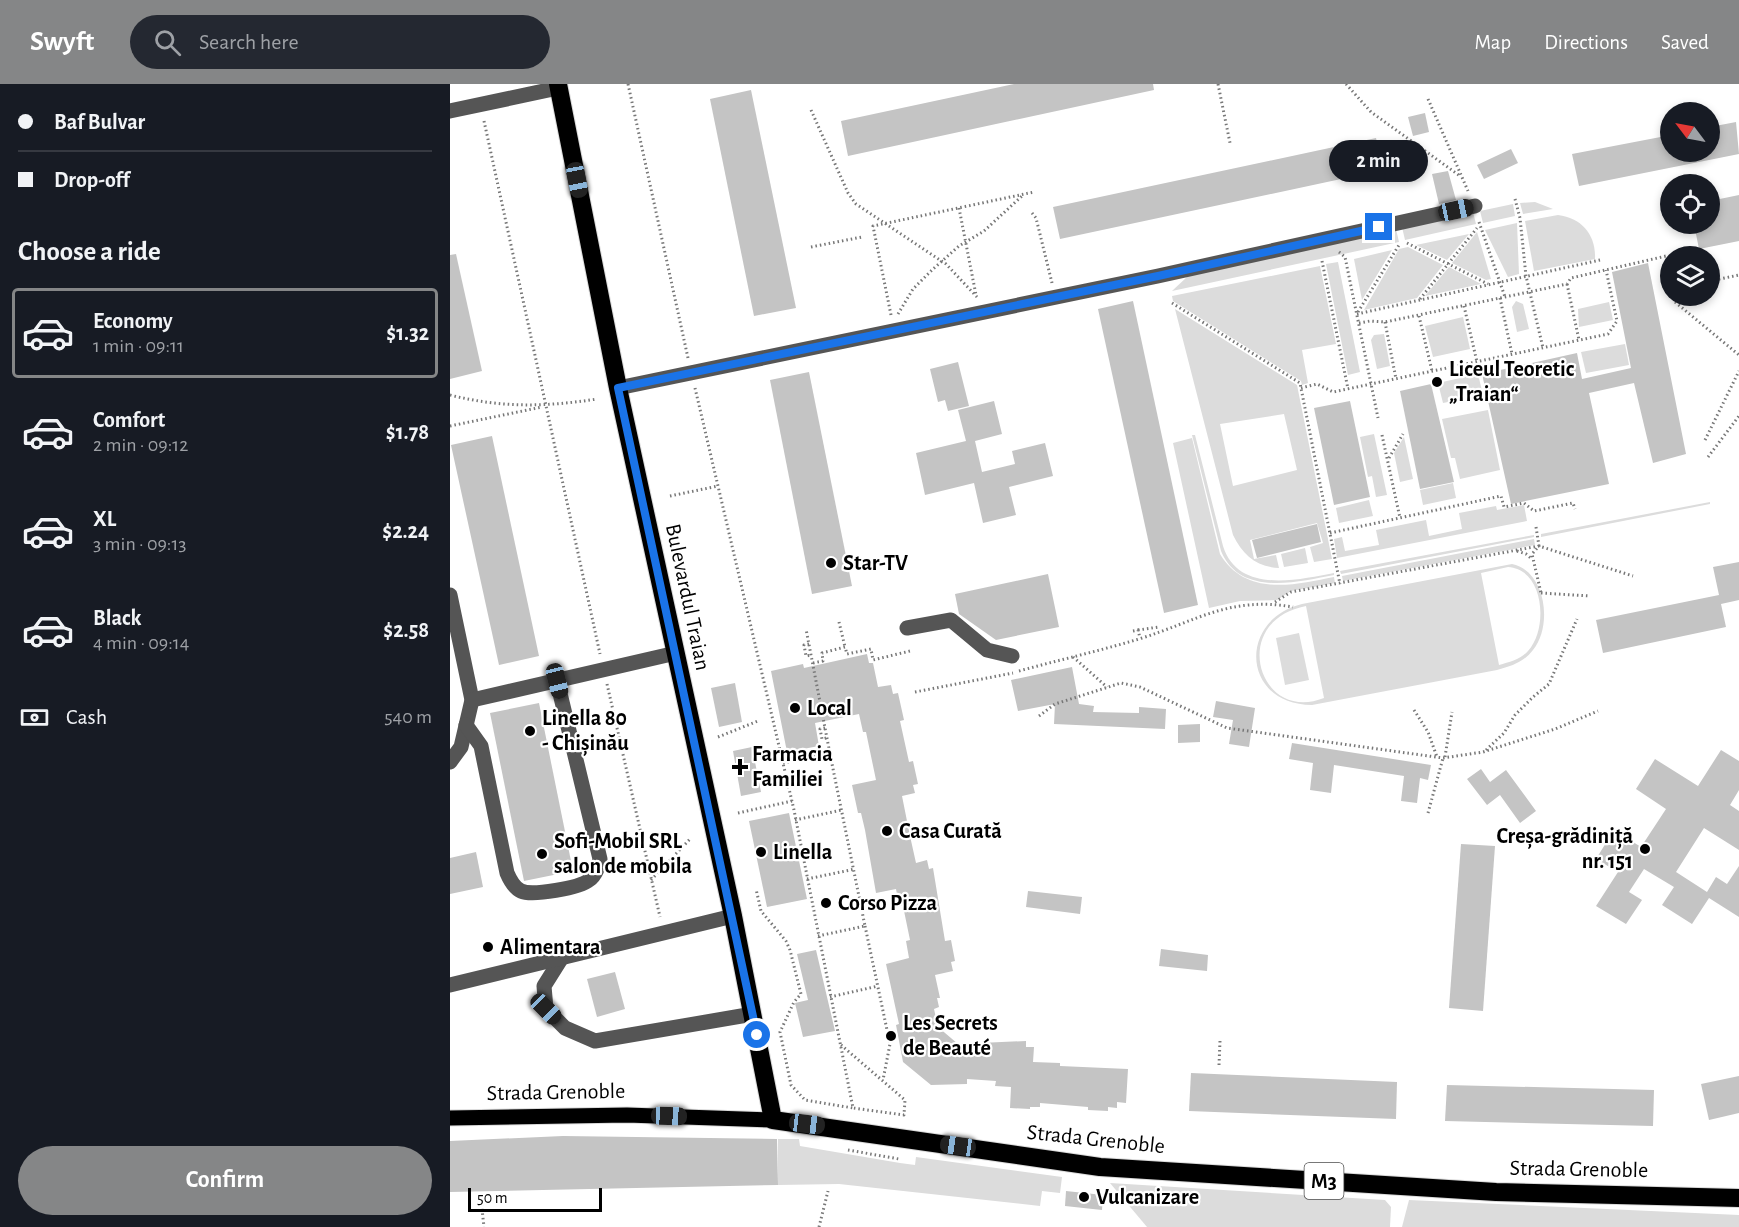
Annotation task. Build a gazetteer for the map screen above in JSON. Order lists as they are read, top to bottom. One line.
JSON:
{"streets":{"highway":["Bulevardul Traian","Strada Grenoble","M3"]},"crossings":[["Bulevardul Traian","Strada Grenoble"]],"places":{"other":["Liceul Teoretic „Traian“","Star-TV","Local","Linella 80 - Chișinău","Casa Curată","Creșa-grădiniță nr. 151","Linella","Sofi-Mobil SRL salon de mobila","Corso Pizza","Alimentara","Les Secrets de Beauté","Vulcanizare"],"health":["Farmacia Familiei"]},"scale_bar":"50 m","north":"top left","page":{"header":"Swyft","search":"Search here","nav":["Map","Directions","Saved"],"banner":["Baf Bulvar","Drop-off"],"bubble":"2 min","heading":"Choose a ride","list":[{"name":"Economy","note":"1 min · 09:11","value":"$1.32"},{"name":"Comfort","note":"2 min · 09:12","value":"$1.78"},{"name":"XL","note":"3 min · 09:13","value":"$2.24"},{"name":"Black","note":"4 min · 09:14","value":"$2.58"}],"pay":["Cash","540 m"],"buttons":"Confirm","scale":"50 m"}}
